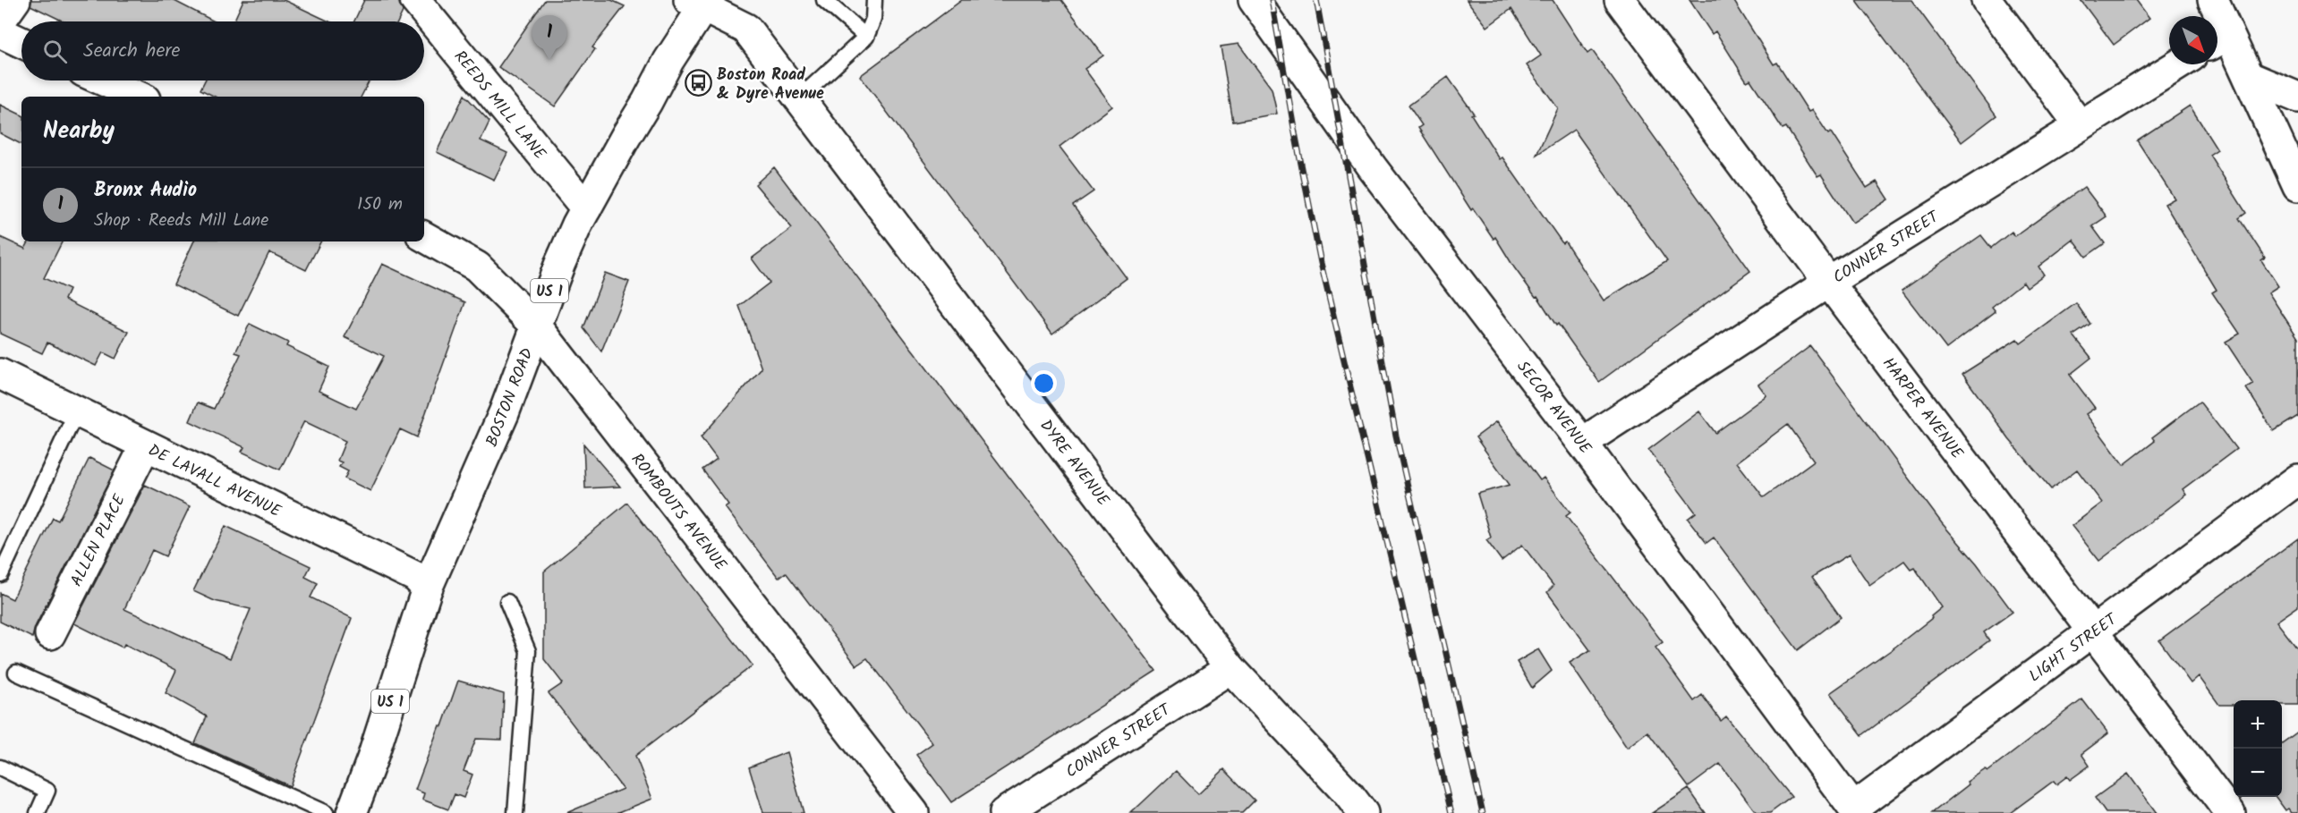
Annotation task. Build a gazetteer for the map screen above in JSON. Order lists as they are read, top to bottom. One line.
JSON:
{"streets":{"street":["REEDS MILL LANE","CONNER STREET","US 1","BOSTON ROAD","SECOR AVENUE","HARPER AVENUE","DYRE AVENUE","DE LAVALL AVENUE","ROMBOUTS AVENUE","ALLEN PLACE","LIGHT STREET"]},"crossings":[["REEDS MILL LANE","BOSTON ROAD"],["CONNER STREET","SECOR AVENUE"],["CONNER STREET","HARPER AVENUE"],["CONNER STREET","DYRE AVENUE"],["BOSTON ROAD","DYRE AVENUE"],["BOSTON ROAD","DE LAVALL AVENUE"],["BOSTON ROAD","ROMBOUTS AVENUE"],["SECOR AVENUE","LIGHT STREET"],["HARPER AVENUE","LIGHT STREET"],["DE LAVALL AVENUE","ALLEN PLACE"]],"places":{"bus stop":["Boston Road & Dyre Avenue"]},"north":"bottom right","page":{"pins":"1","search":"Search here","heading":"Nearby","list":[{"mark":"1","name":"Bronx Audio","note":"Shop · Reeds Mill Lane","value":"150 m"}],"map_buttons":["+","−"]}}
